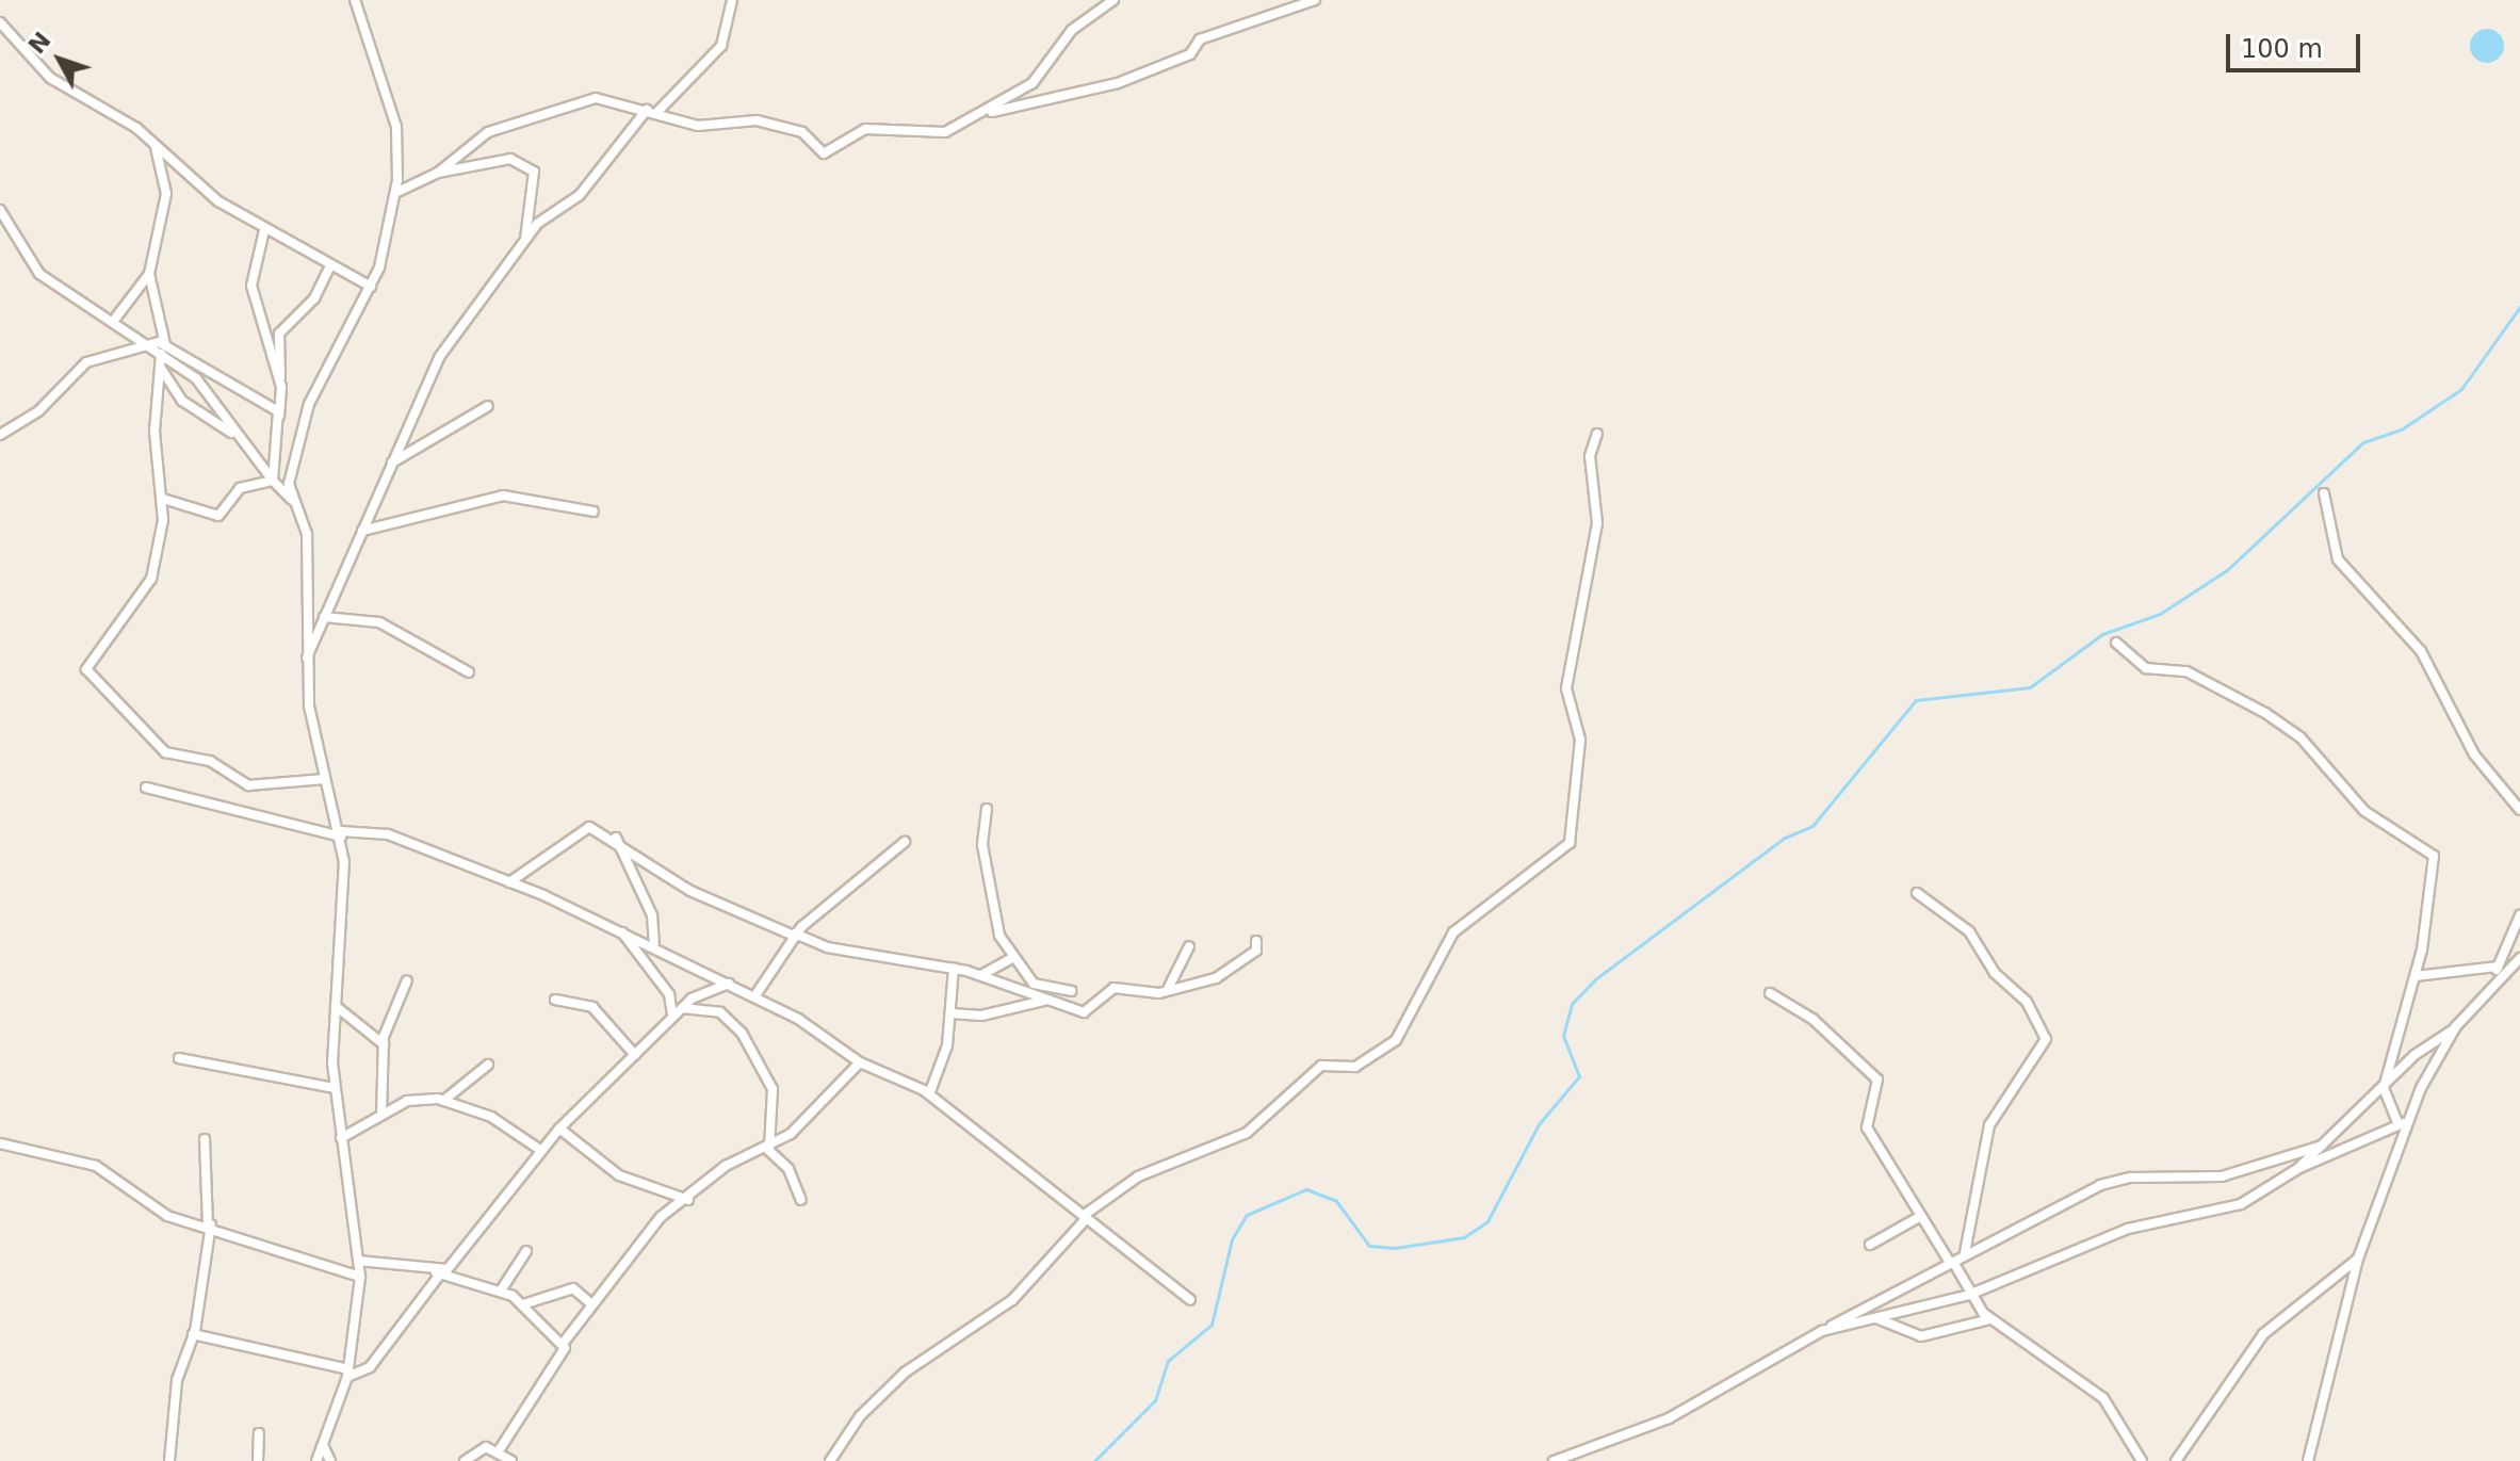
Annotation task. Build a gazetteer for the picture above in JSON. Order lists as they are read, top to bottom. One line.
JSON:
{"scale_bar":"100 m","north":"top left"}
